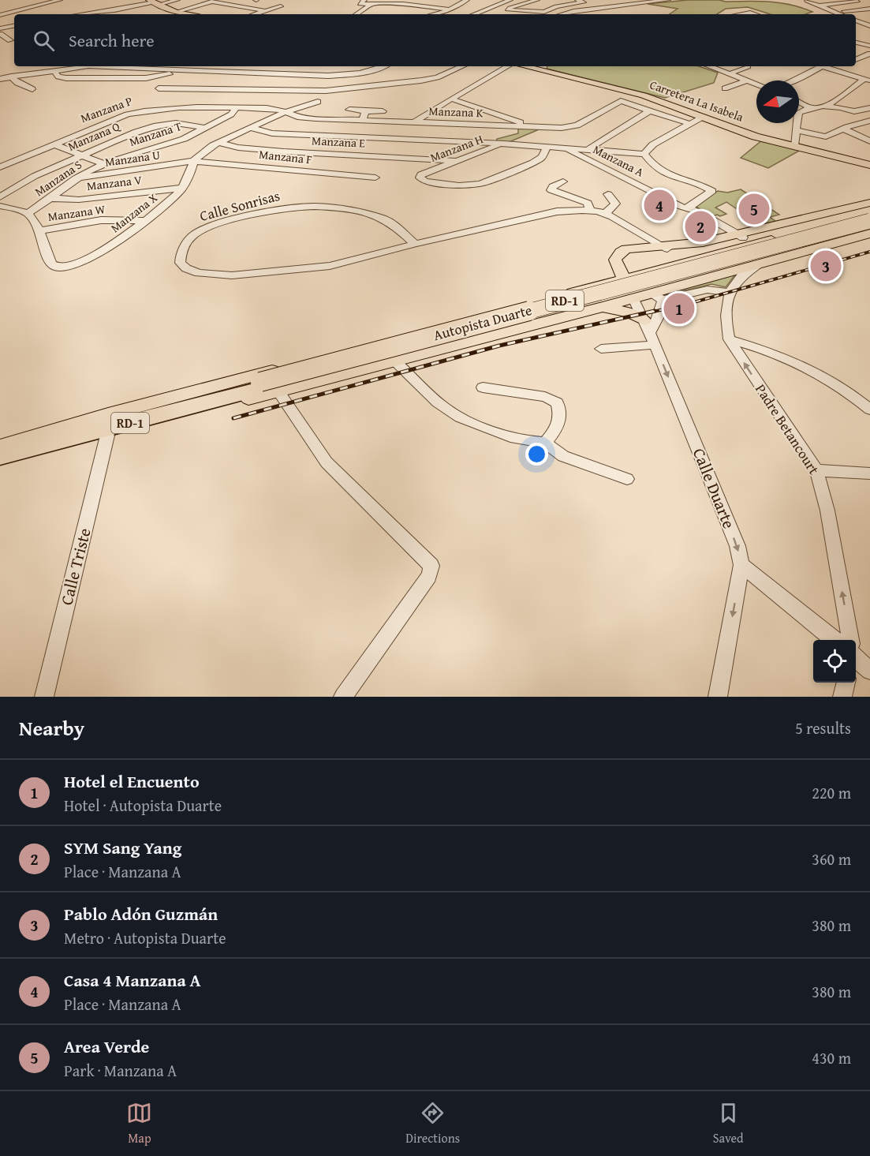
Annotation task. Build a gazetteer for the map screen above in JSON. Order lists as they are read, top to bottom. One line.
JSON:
{"streets":{"highway":["RD-1","Autopista Duarte"],"main road":["Carretera La Isabela"],"street":["Manzana P","Manzana K","Manzana T","Manzana Q","Manzana E","Manzana H","Manzana F","Manzana U","Manzana A","Manzana S","Manzana V","Calle Sonrisas","Manzana W","Manzana X","Padre Betancourt","Calle Duarte","Calle Triste"]},"crossings":[["Manzana P","Manzana K"],["Manzana P","Manzana T"],["Manzana T","Manzana Q"],["Manzana T","Manzana S"],["Manzana E","Manzana H"],["Manzana E","Manzana F"],["Manzana F","Manzana U"],["Manzana F","Manzana X"],["Manzana U","Manzana S"],["Manzana U","Manzana X"],["Manzana S","Manzana V"],["Manzana V","Manzana X"],["Manzana W","Manzana X"],["RD-1","Autopista Duarte"]],"one_way":["Padre Betancourt","Calle Duarte"],"north":"left","page":{"search":"Search here","pins":["4","5","2","3","1"],"heading":["Nearby","5 results"],"list":[{"mark":"1","name":"Hotel el Encuento","note":"Hotel · Autopista Duarte","value":"220 m"},{"mark":"2","name":"SYM Sang Yang","note":"Place · Manzana A","value":"360 m"},{"mark":"3","name":"Pablo Adón Guzmán","note":"Metro · Autopista Duarte","value":"380 m"},{"mark":"4","name":"Casa 4 Manzana A","note":"Place · Manzana A","value":"380 m"},{"mark":"5","name":"Area Verde","note":"Park · Manzana A","value":"430 m"}],"nav":["Map","Directions","Saved"]}}
